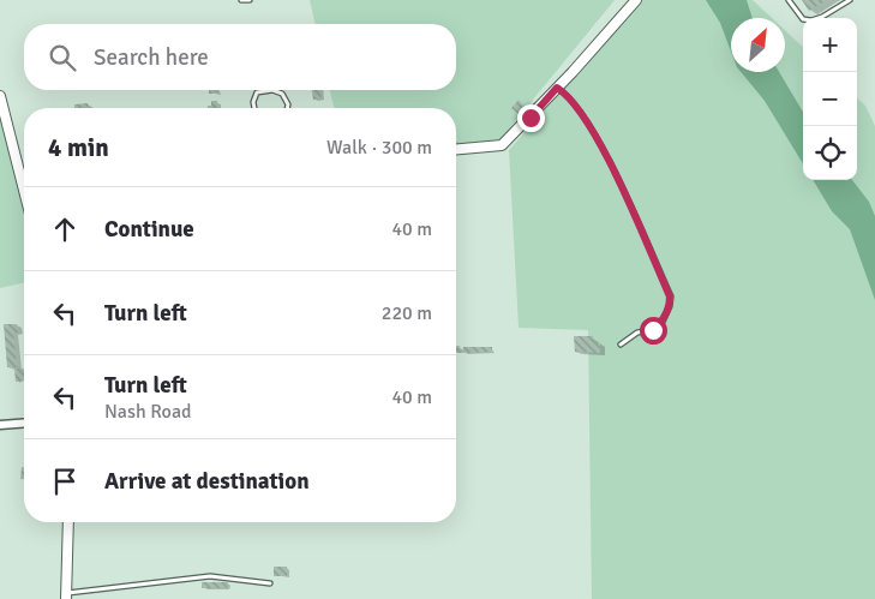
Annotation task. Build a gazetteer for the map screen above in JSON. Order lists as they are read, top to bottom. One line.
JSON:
{"north":"top right","page":{"map_buttons":["+","−"],"search":"Search here","heading":["4 min","Walk · 300 m"],"list":[["Continue","40 m"],["Turn left","220 m"],["Turn left","Nash Road","40 m"],"Arrive at destination"]}}
